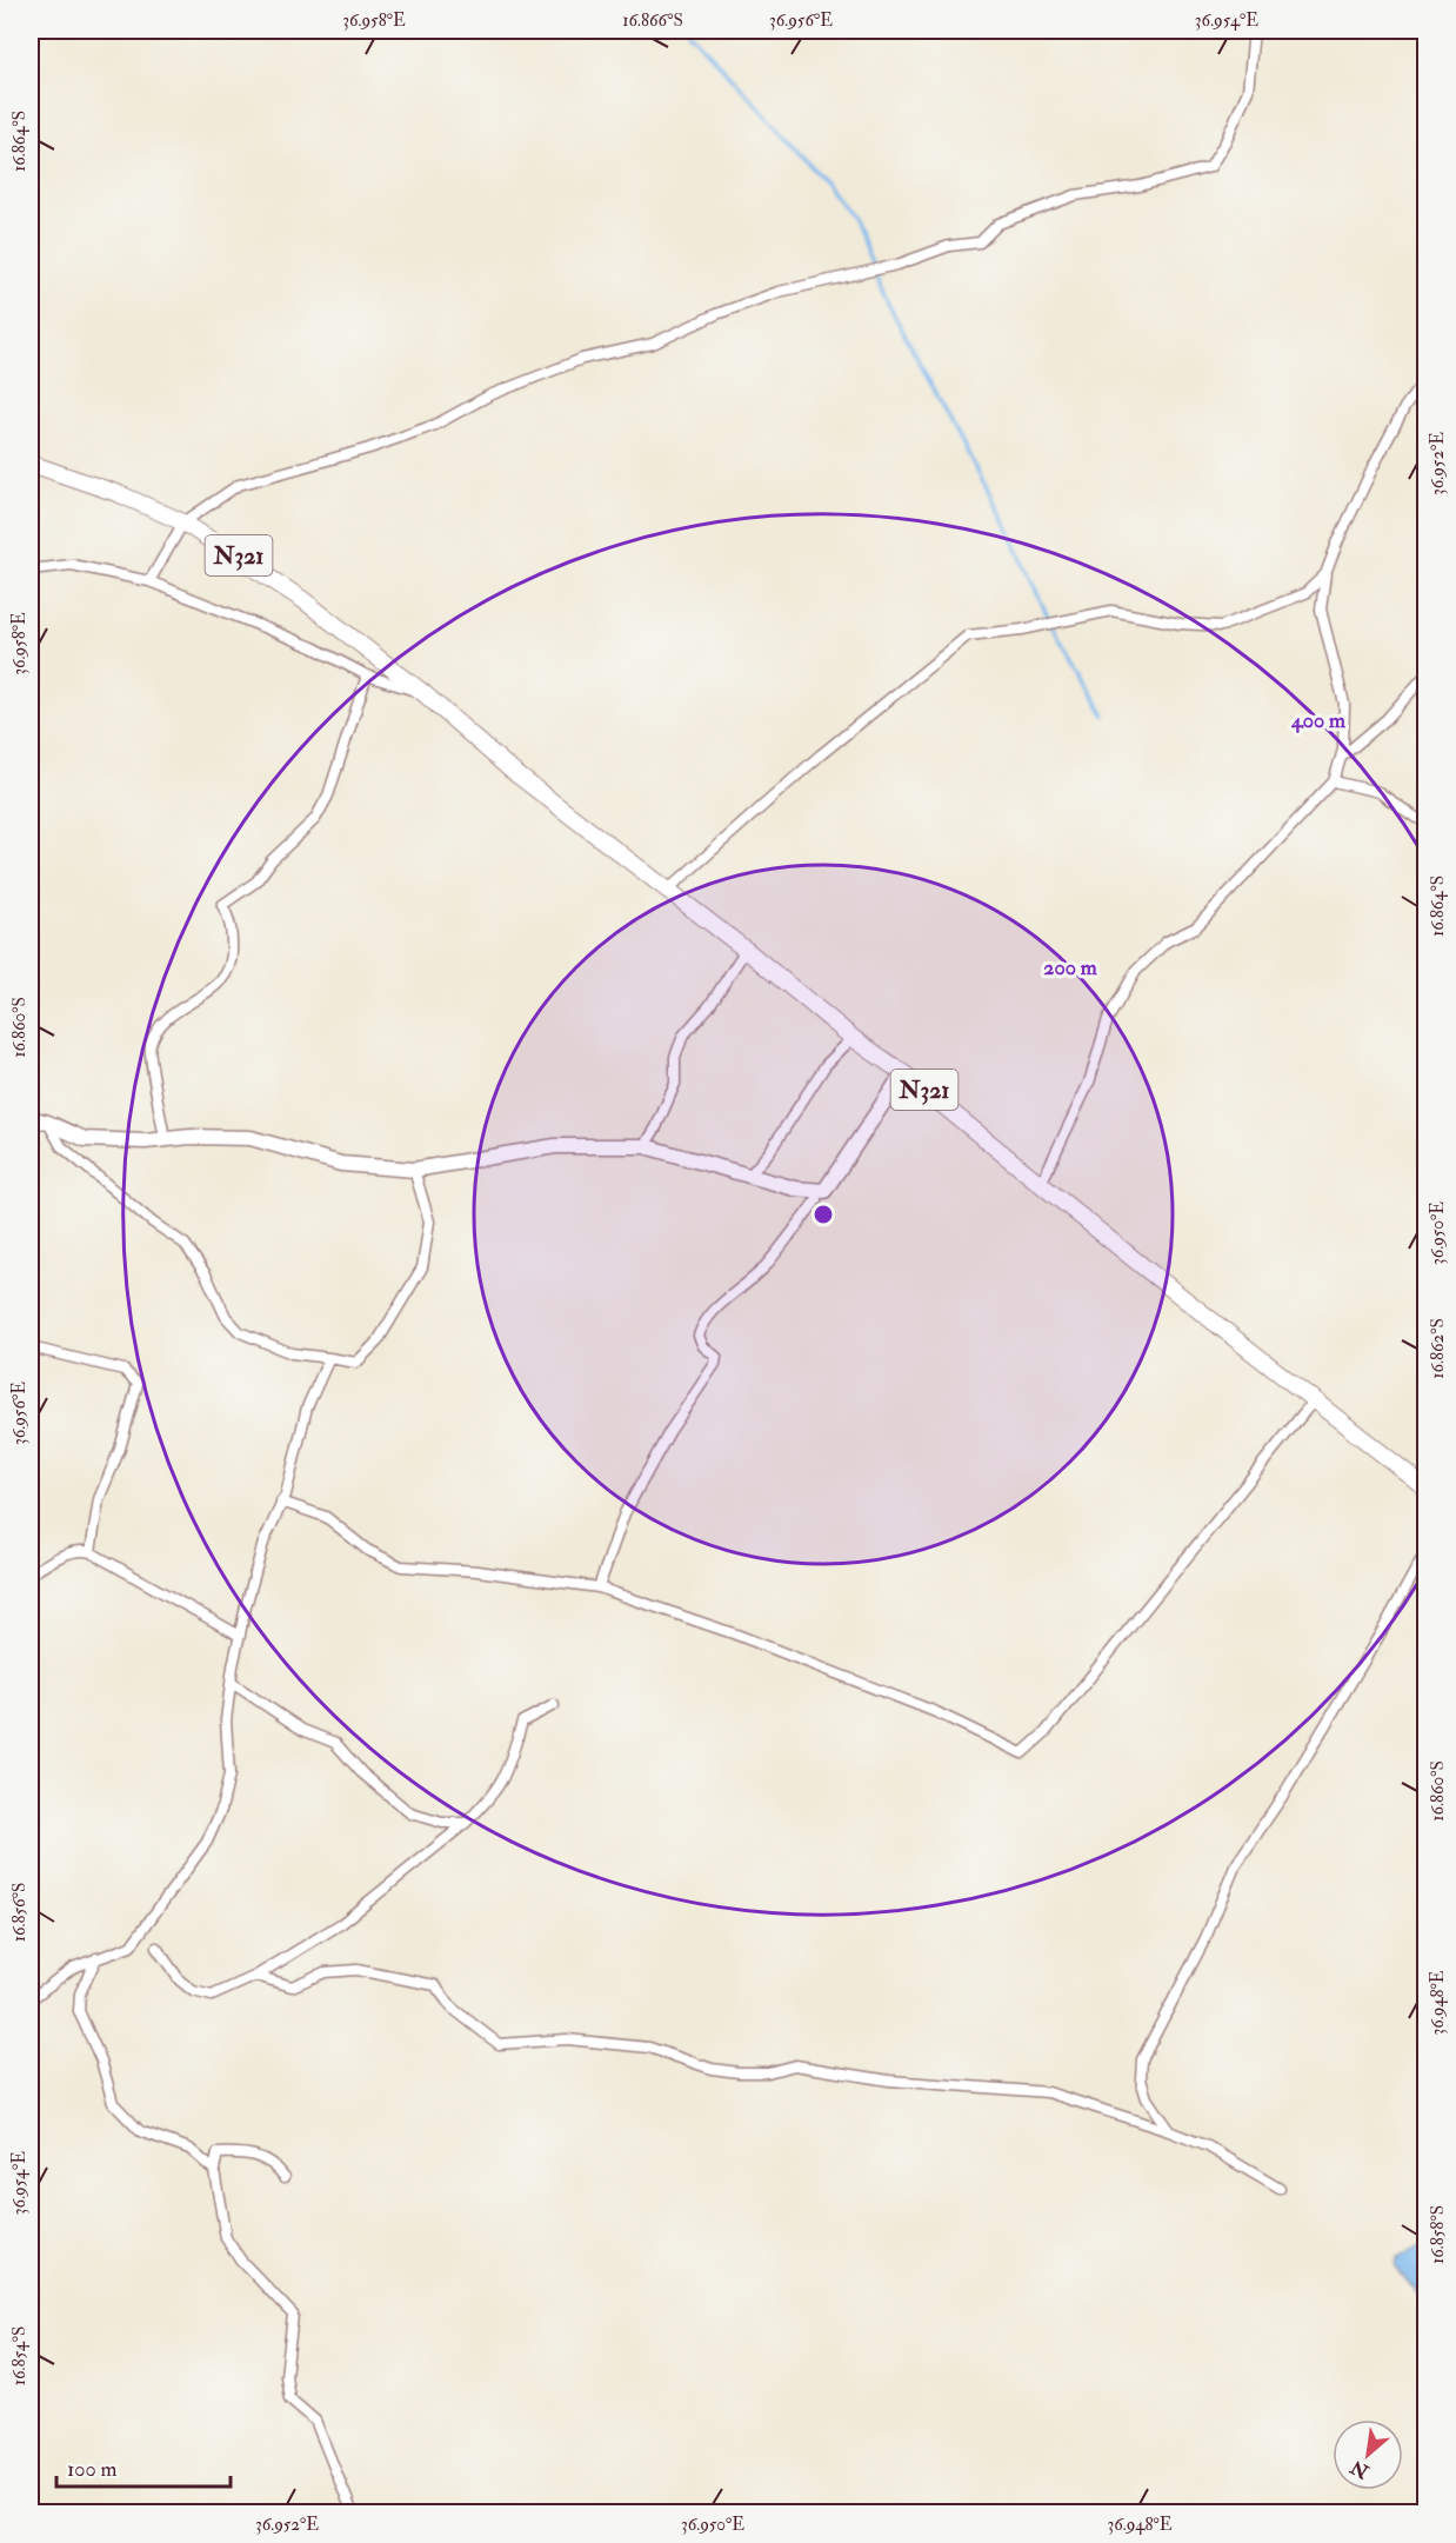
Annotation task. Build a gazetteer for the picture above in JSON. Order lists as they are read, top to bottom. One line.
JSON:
{"streets":{"main road":["N321"]},"scale_bar":"100 m","north":"bottom left","coordinates":["36.958°E","16.866°S","36.956°E","36.954°E","16.864°S","36.952°E","16.860°S","36.950°E","16.862°S","16.856°S","36.948°E","16.858°S","16.854°S"],"rings":["400 m","200 m"]}
